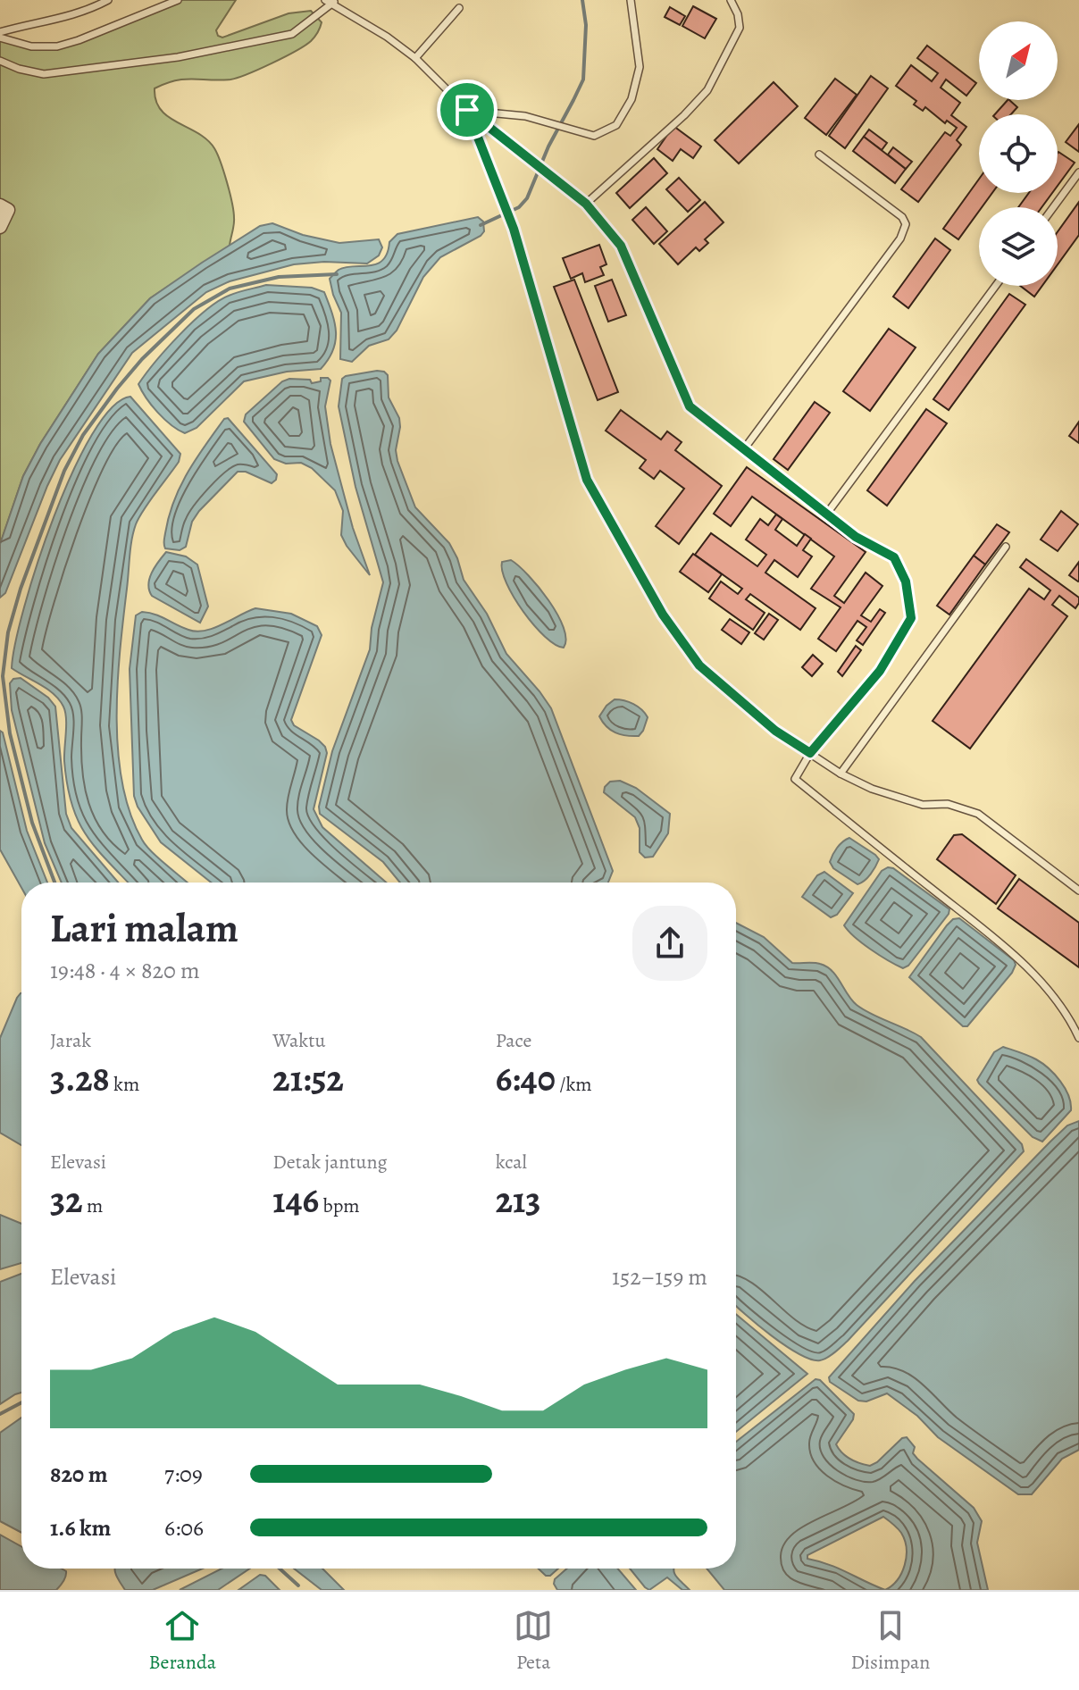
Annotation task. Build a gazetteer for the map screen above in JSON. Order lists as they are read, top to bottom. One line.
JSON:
{"north":"top right","page":{"heading":["Lari malam","19:48 · 4 × 820 m"],"stats":[["Jarak","3.28 km"],["Waktu","21:52"],["Pace","6:40 /km"],["Elevasi","32 m"],["Detak jantung","146 bpm"],["kcal","213"]],"chart":["Elevasi","152–159 m"],"list":[{"name":"820 m","note":"7:09"},{"name":"1.6 km","note":"6:06"}],"tabs":["Beranda","Peta","Disimpan"]}}
